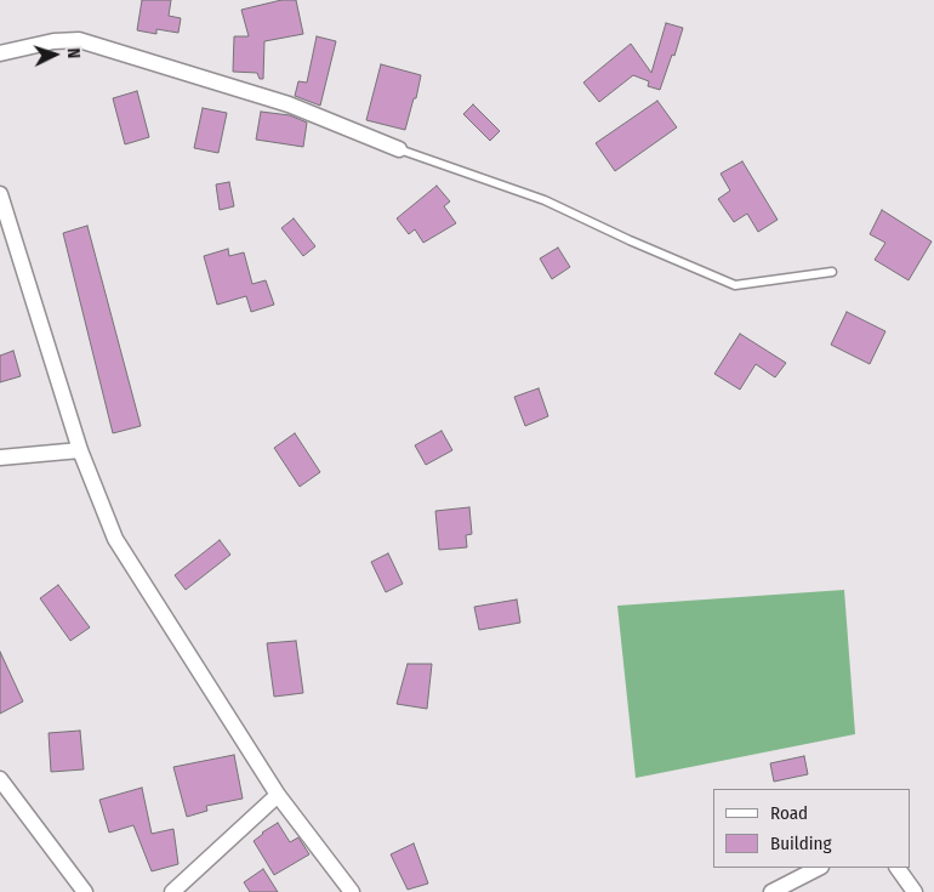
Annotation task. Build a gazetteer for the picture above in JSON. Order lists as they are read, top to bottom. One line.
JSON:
{"legend":["Road","Building"],"north":"right"}
